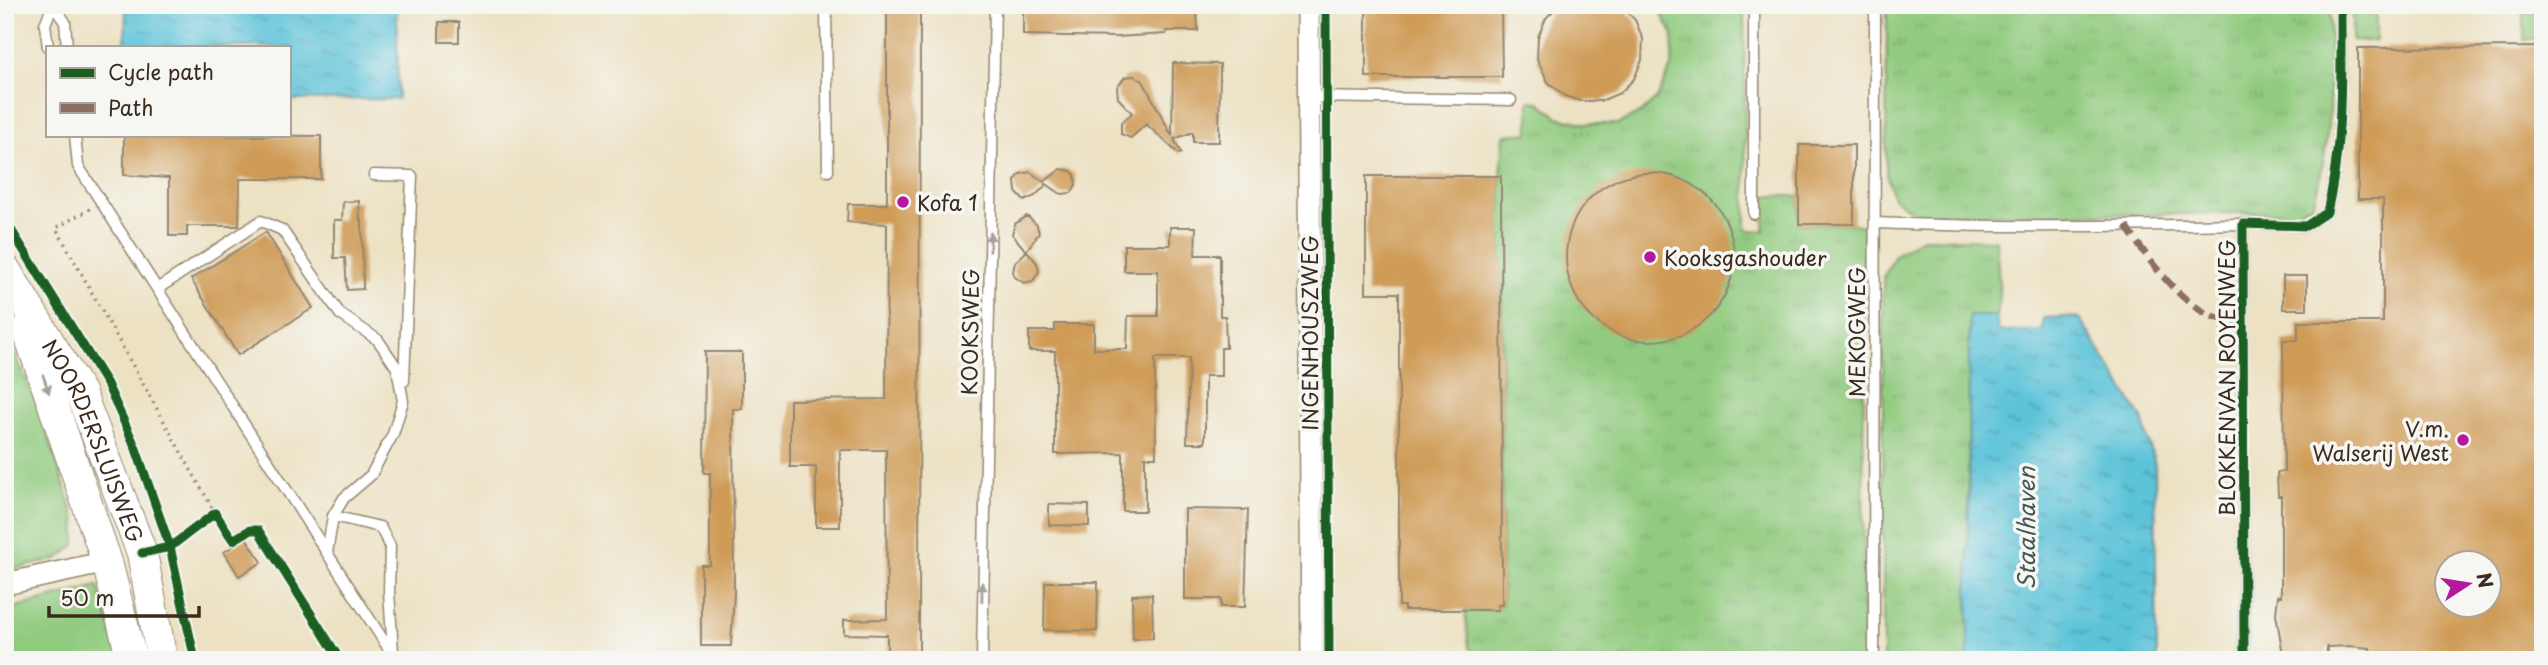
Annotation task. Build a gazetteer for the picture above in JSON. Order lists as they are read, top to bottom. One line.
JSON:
{"streets":{"street":["INGENHOUSZWEG","NOORDERSLUISWEG"],"lane":["KOOKSWEG","MEKOGWEG","BLOKKENVAN ROYENWEG"]},"crossings":[["MEKOGWEG","BLOKKENVAN ROYENWEG"]],"one_way":["KOOKSWEG"],"water":["Staalhaven"],"places":["Kofa 1","Kooksgashouder","V.m. Walserij West"],"legend":["Cycle path","Path"],"scale_bar":"50 m","north":"right"}
